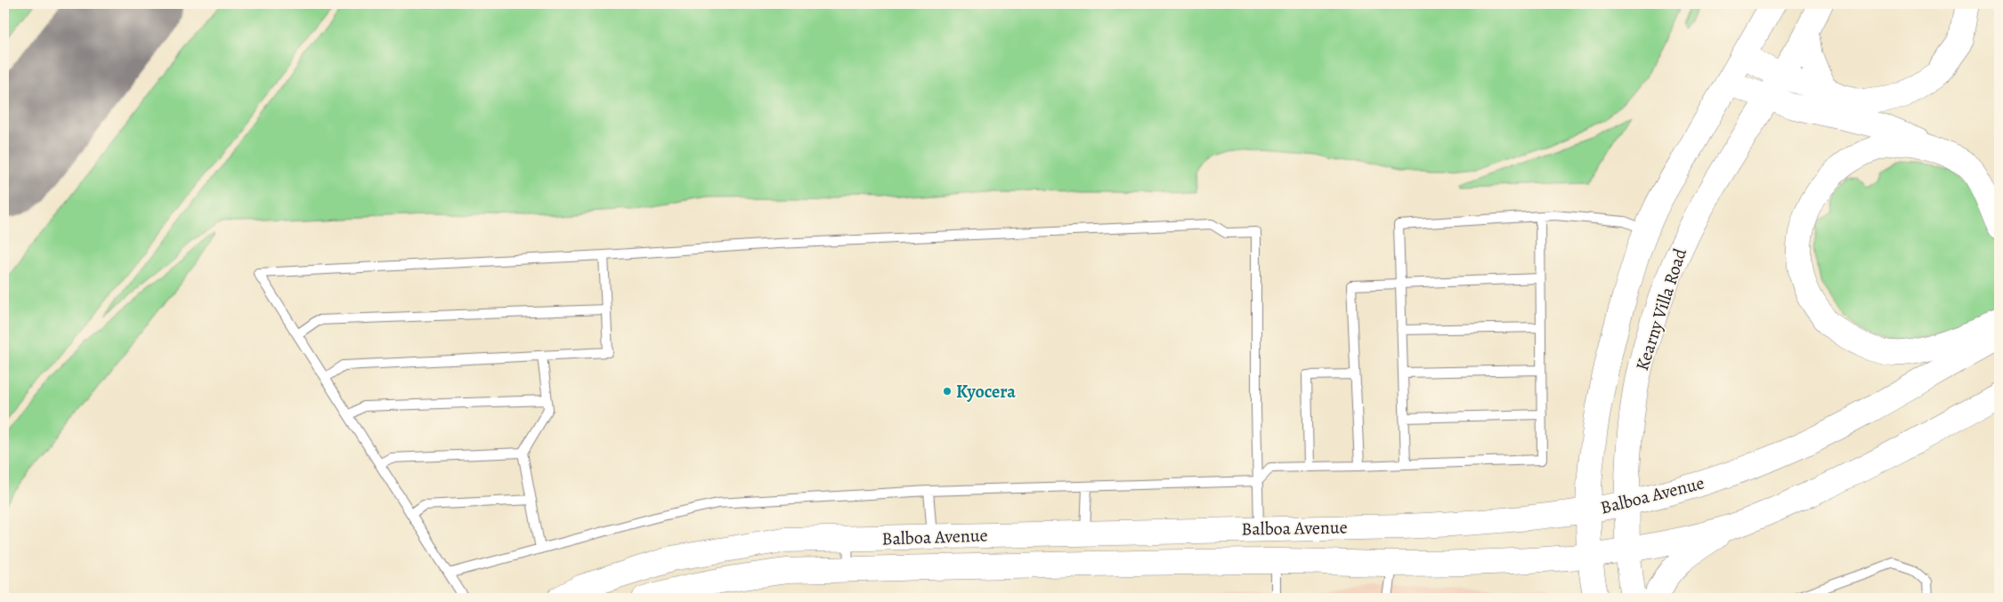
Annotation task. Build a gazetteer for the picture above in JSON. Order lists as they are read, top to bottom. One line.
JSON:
{"streets":{"main road":["Kearny Villa Road","Balboa Avenue"]},"crossings":[["Kearny Villa Road","Balboa Avenue"]],"places":["Kyocera"]}
